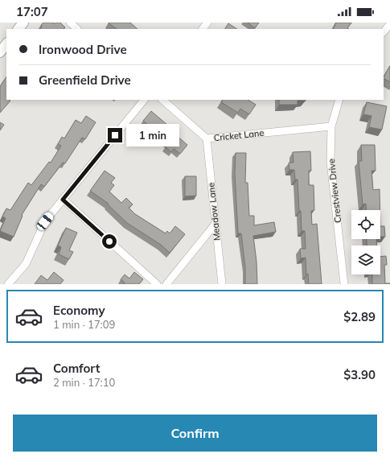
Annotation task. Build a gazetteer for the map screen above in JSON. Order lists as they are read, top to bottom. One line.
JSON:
{"streets":{"street":["Cricket Lane","Crestview Drive","Meadow Lane"]},"crossings":[["Cricket Lane","Crestview Drive"],["Cricket Lane","Meadow Lane"]],"page":{"status":"17:07","banner":["Ironwood Drive","Greenfield Drive"],"bubble":"1 min","list":[{"name":"Economy","note":"1 min · 17:09","value":"$2.89"},{"name":"Comfort","note":"2 min · 17:10","value":"$3.90"}],"buttons":"Confirm"}}
